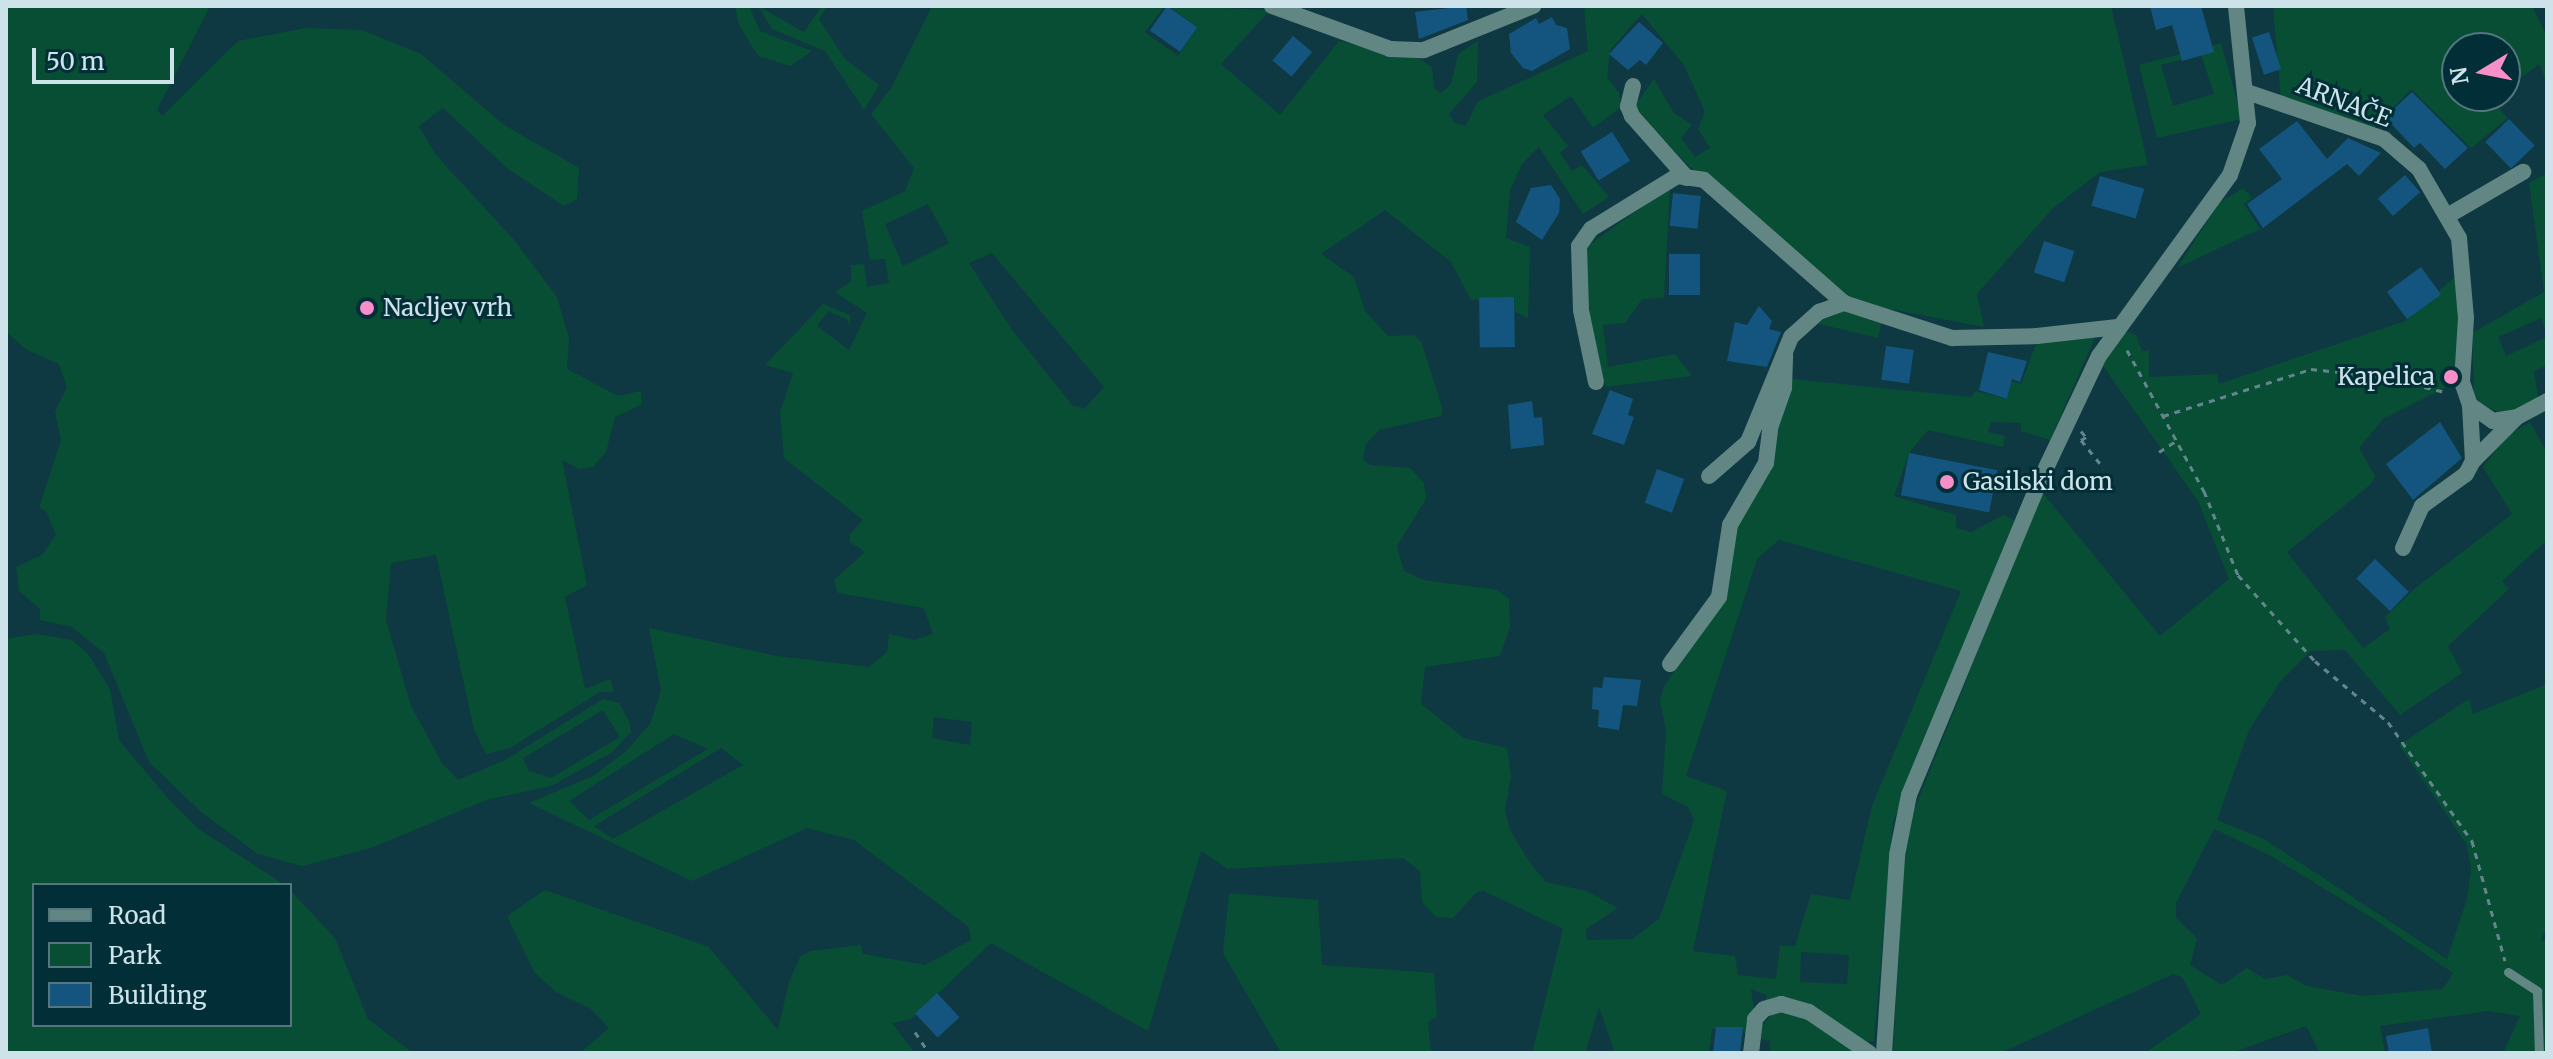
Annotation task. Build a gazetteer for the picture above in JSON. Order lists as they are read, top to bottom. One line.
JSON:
{"streets":{"street":["ARNAČE"]},"places":["Nacljev vrh","Kapelica","Gasilski dom"],"legend":["Road","Park","Building"],"scale_bar":"50 m","north":"left"}
